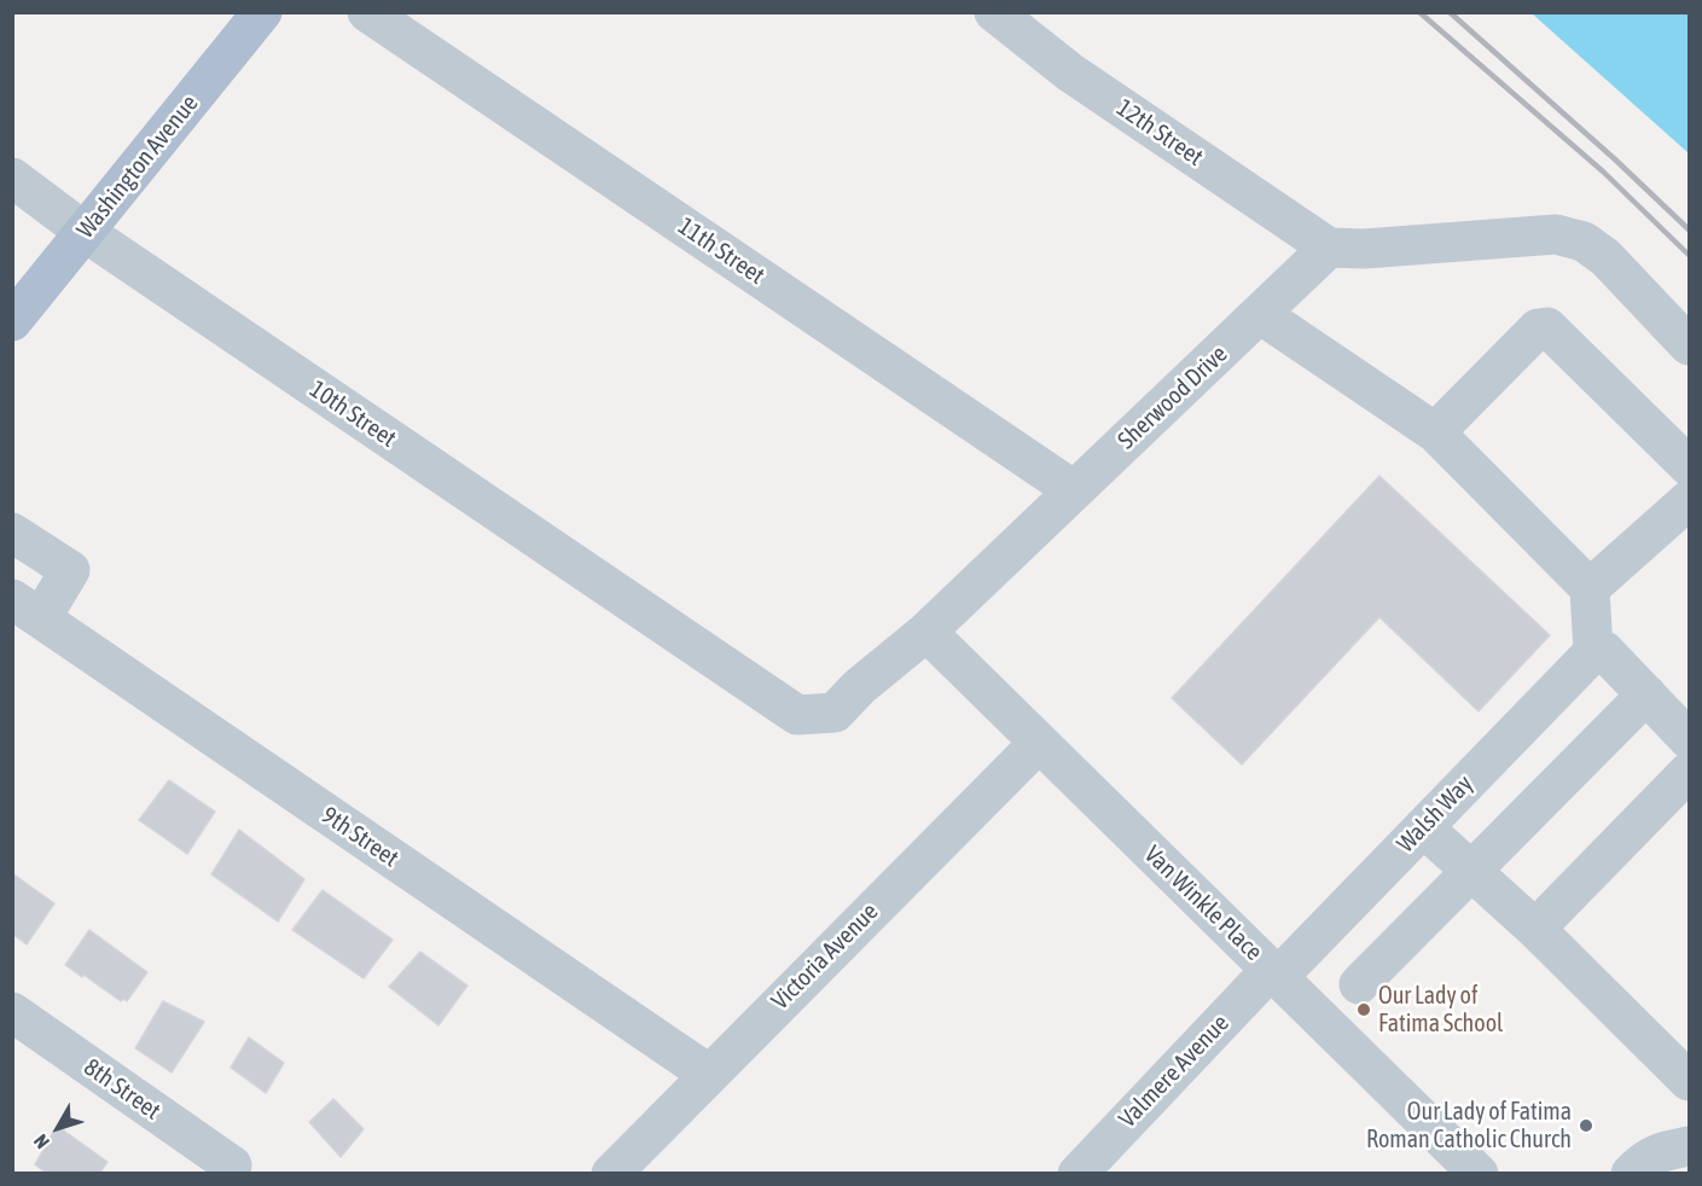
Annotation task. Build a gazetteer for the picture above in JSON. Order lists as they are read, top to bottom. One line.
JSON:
{"streets":{"main road":["Washington Avenue"],"street":["12th Street","11th Street","Sherwood Drive","10th Street","Walsh Way","9th Street","Van Winkle Place","Victoria Avenue","Valmere Avenue","8th Street"]},"crossings":[["12th Street","Sherwood Drive"],["Washington Avenue","10th Street"],["11th Street","Sherwood Drive"],["Sherwood Drive","10th Street"],["Sherwood Drive","Van Winkle Place"],["Walsh Way","Van Winkle Place"],["Walsh Way","Valmere Avenue"],["9th Street","Victoria Avenue"],["Van Winkle Place","Victoria Avenue"],["Van Winkle Place","Valmere Avenue"]],"places":["Our Lady of Fatima School","Our Lady of Fatima Roman Catholic Church"],"north":"bottom left"}
